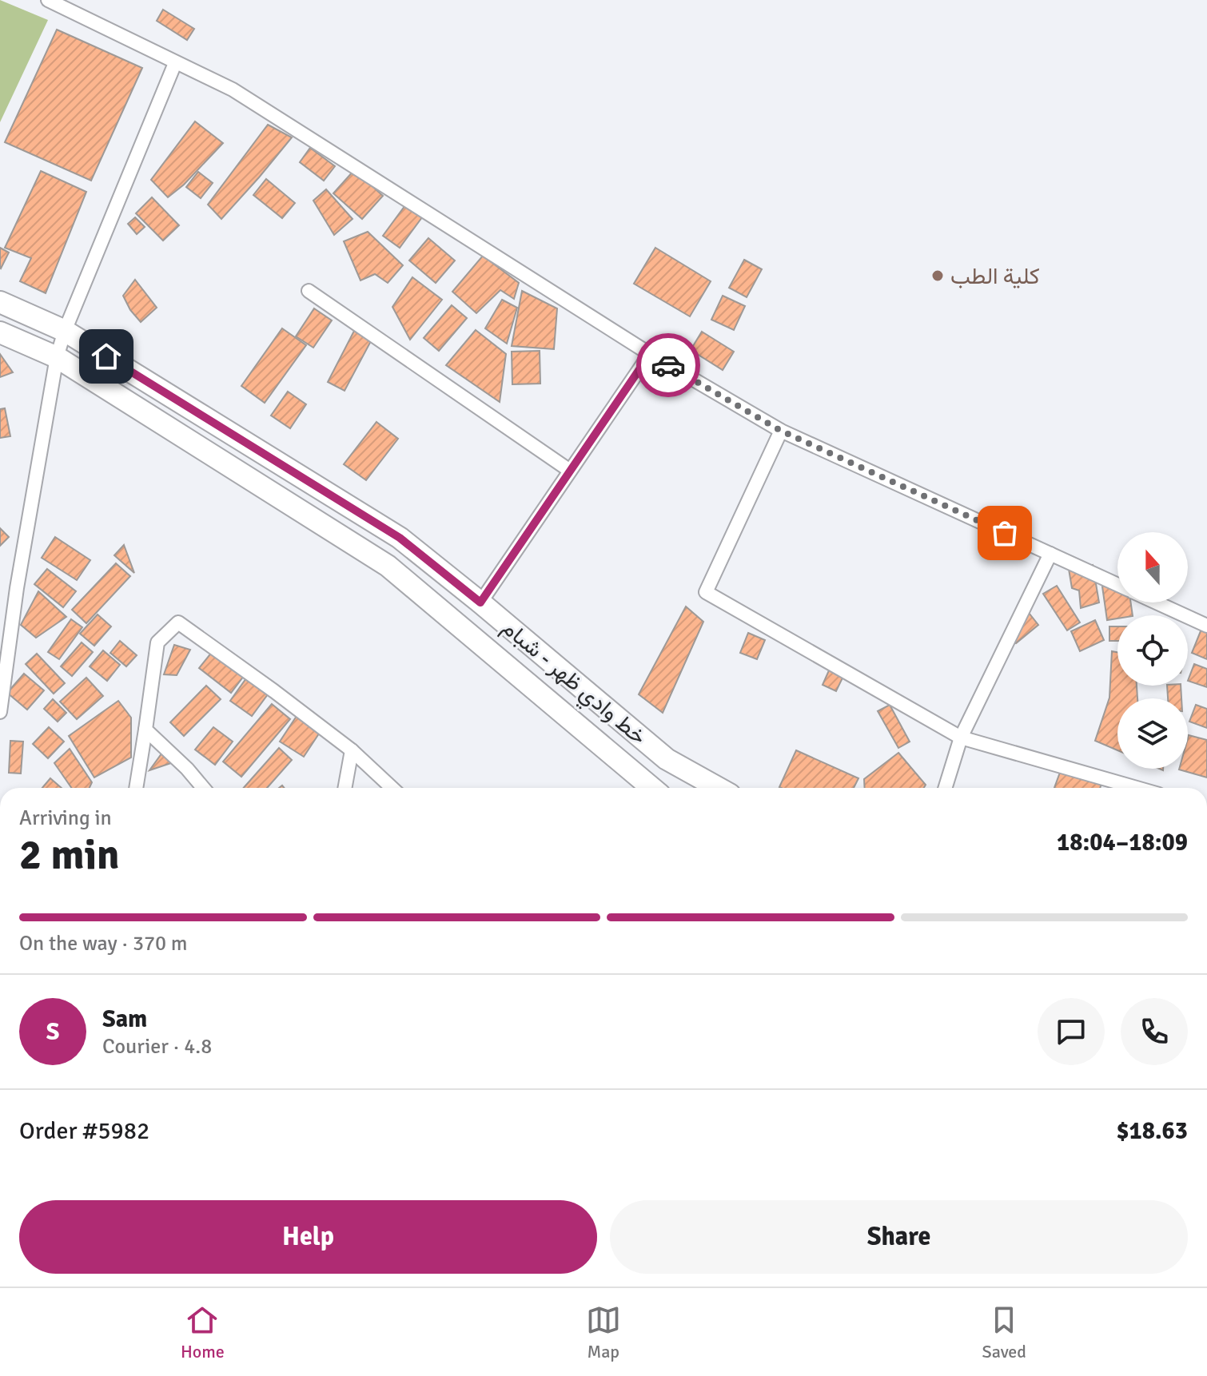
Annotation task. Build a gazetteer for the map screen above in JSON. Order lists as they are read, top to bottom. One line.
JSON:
{"streets":{"main road":["خط وادي ظهر - شبام"]},"places":["كلية الطب"],"north":"top","page":{"heading":["2 min","Arriving in","18:04–18:09"],"panel":["Sam","Courier · 4.8","Order #5982","$18.63"],"bar":"On the way · 370 m","round":"S","buttons":["Help","Share"],"tabs":["Home","Map","Saved"]}}
